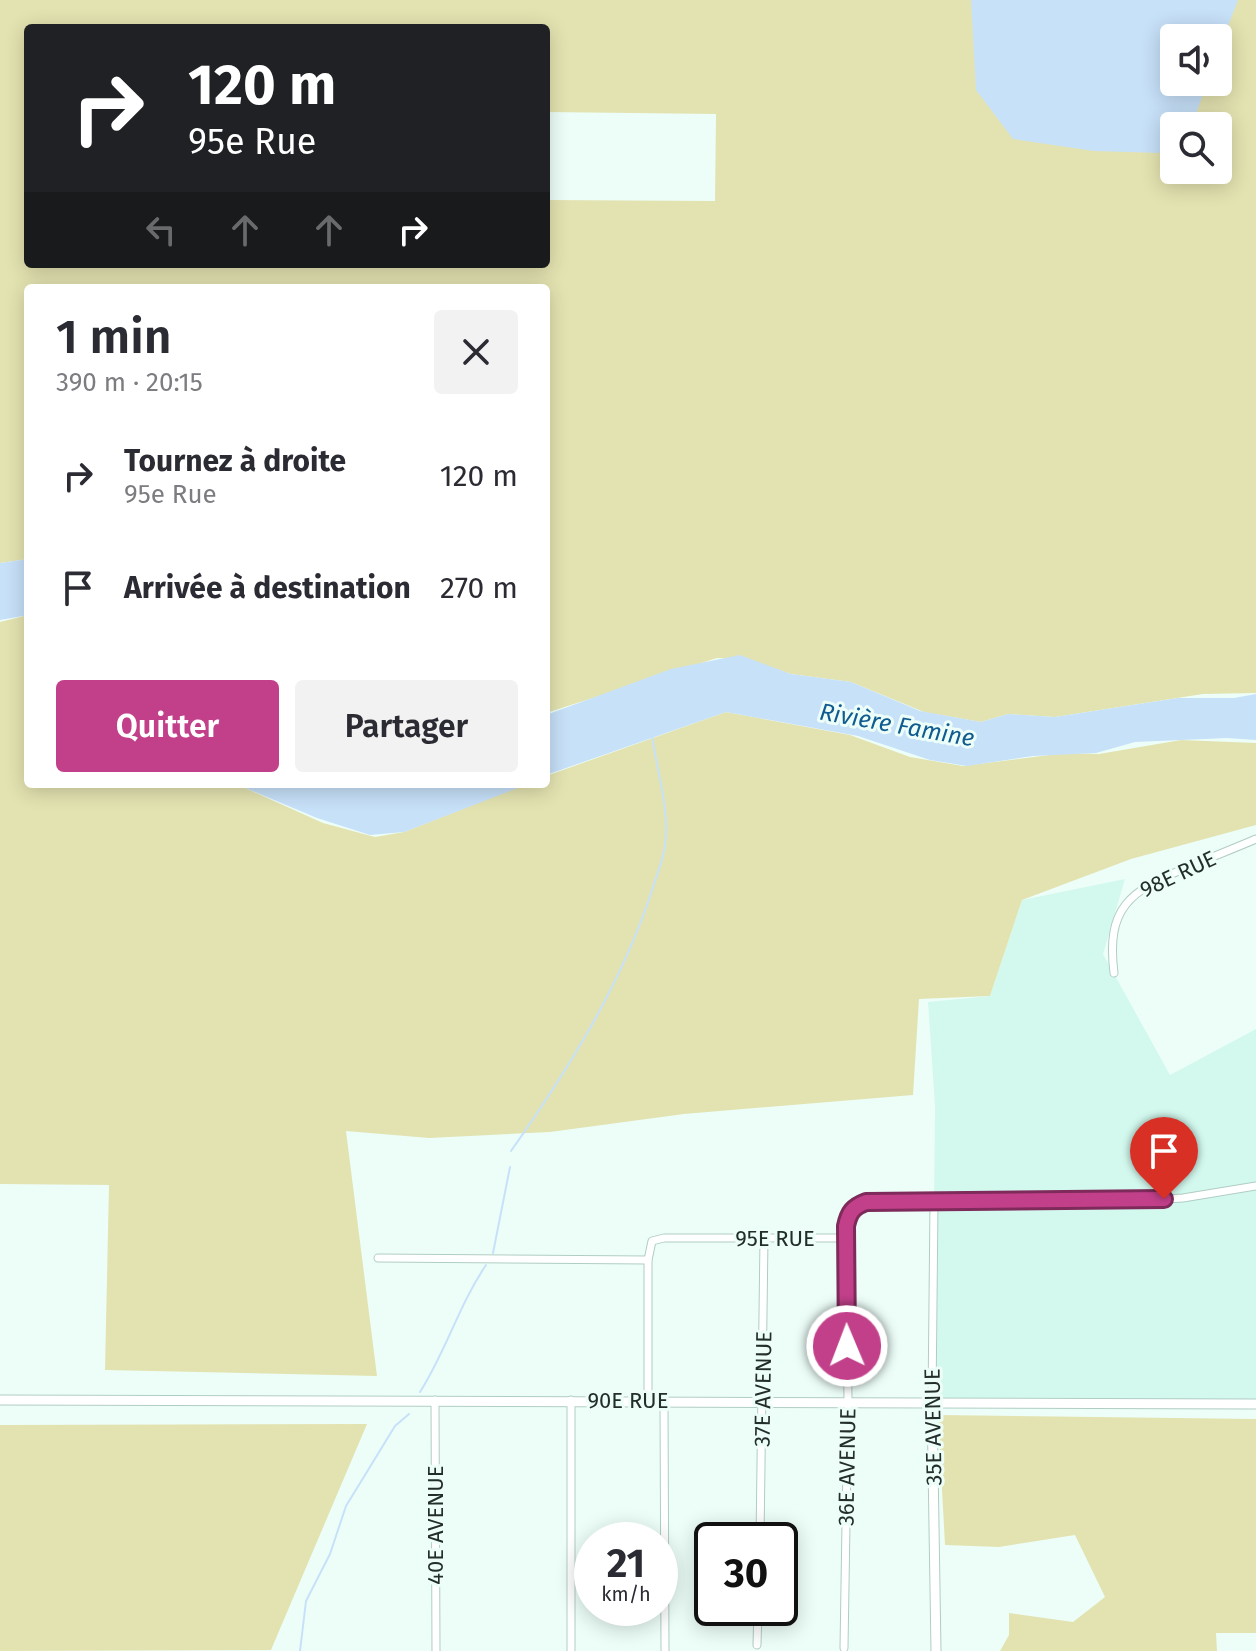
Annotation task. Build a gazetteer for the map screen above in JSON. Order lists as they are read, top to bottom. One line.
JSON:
{"streets":{"street":["98E RUE","95E RUE","37E AVENUE","90E RUE","35E AVENUE","36E AVENUE","40E AVENUE"]},"crossings":[["95E RUE","37E AVENUE"],["95E RUE","35E AVENUE"],["95E RUE","36E AVENUE"],["37E AVENUE","90E RUE"],["90E RUE","35E AVENUE"],["90E RUE","36E AVENUE"],["90E RUE","40E AVENUE"]],"water":["Rivière Famine"],"page":{"turn":["120 m","95e Rue"],"heading":["1 min","390 m · 20:15"],"list":[{"name":"Tournez à droite","note":"95e Rue","value":"120 m"},{"name":"Arrivée à destination","value":"270 m"}],"buttons":["Quitter","Partager"],"speed":"21 km/h","limit":"30"}}
